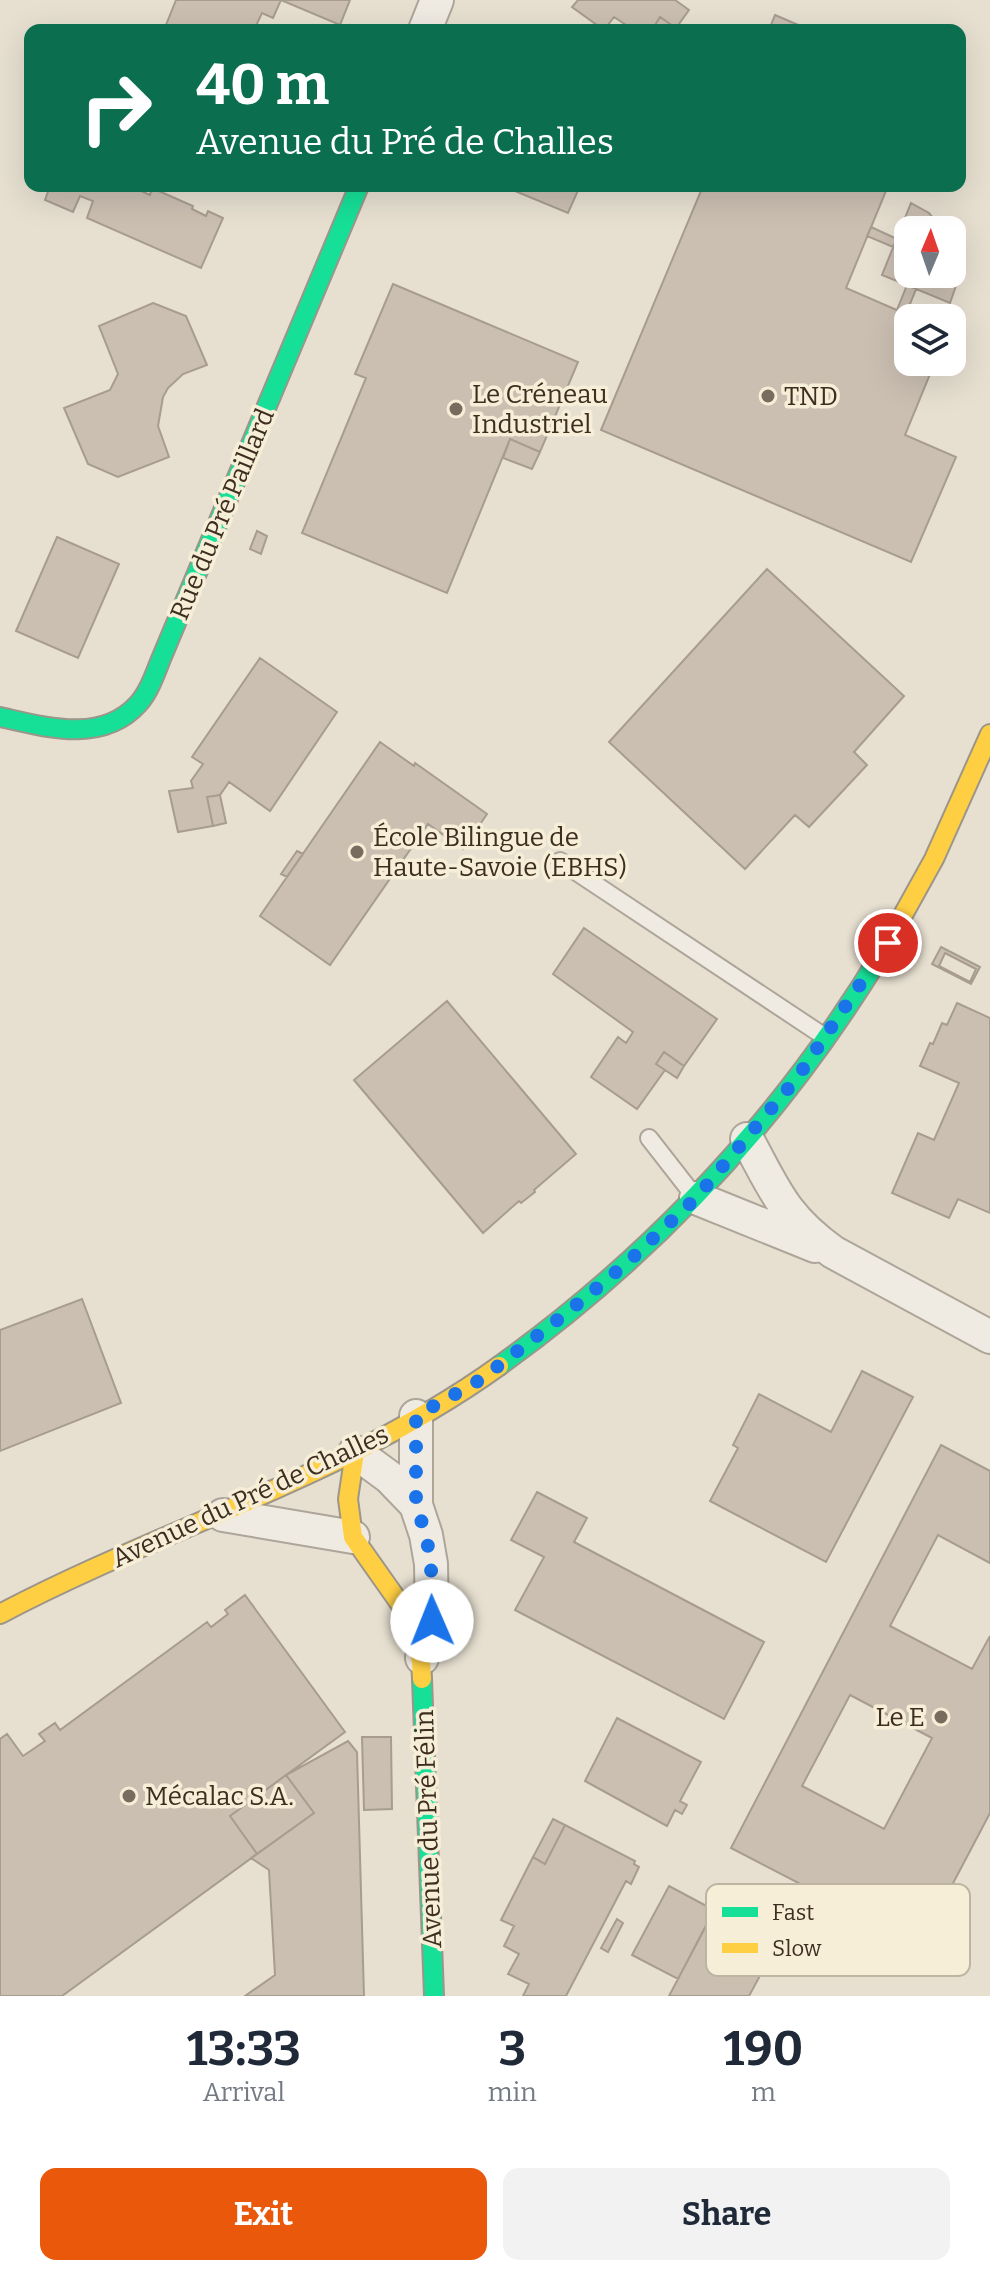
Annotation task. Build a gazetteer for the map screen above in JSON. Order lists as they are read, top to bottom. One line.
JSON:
{"streets":{"street":["Rue du Pré Paillard","Avenue du Pré de Challes","Avenue du Pré Félin"]},"crossings":[["Avenue du Pré de Challes","Avenue du Pré Félin"]],"places":["TND","Le Créneau Industriel","École Bilingue de Haute-Savoie (EBHS)","Le E","Mécalac S.A."],"legend":["Fast","Slow"],"north":"top","page":{"turn":["40 m","Avenue du Pré de Challes"],"eta":["13:33","Arrival","3","min","190","m"],"buttons":["Exit","Share"]}}
